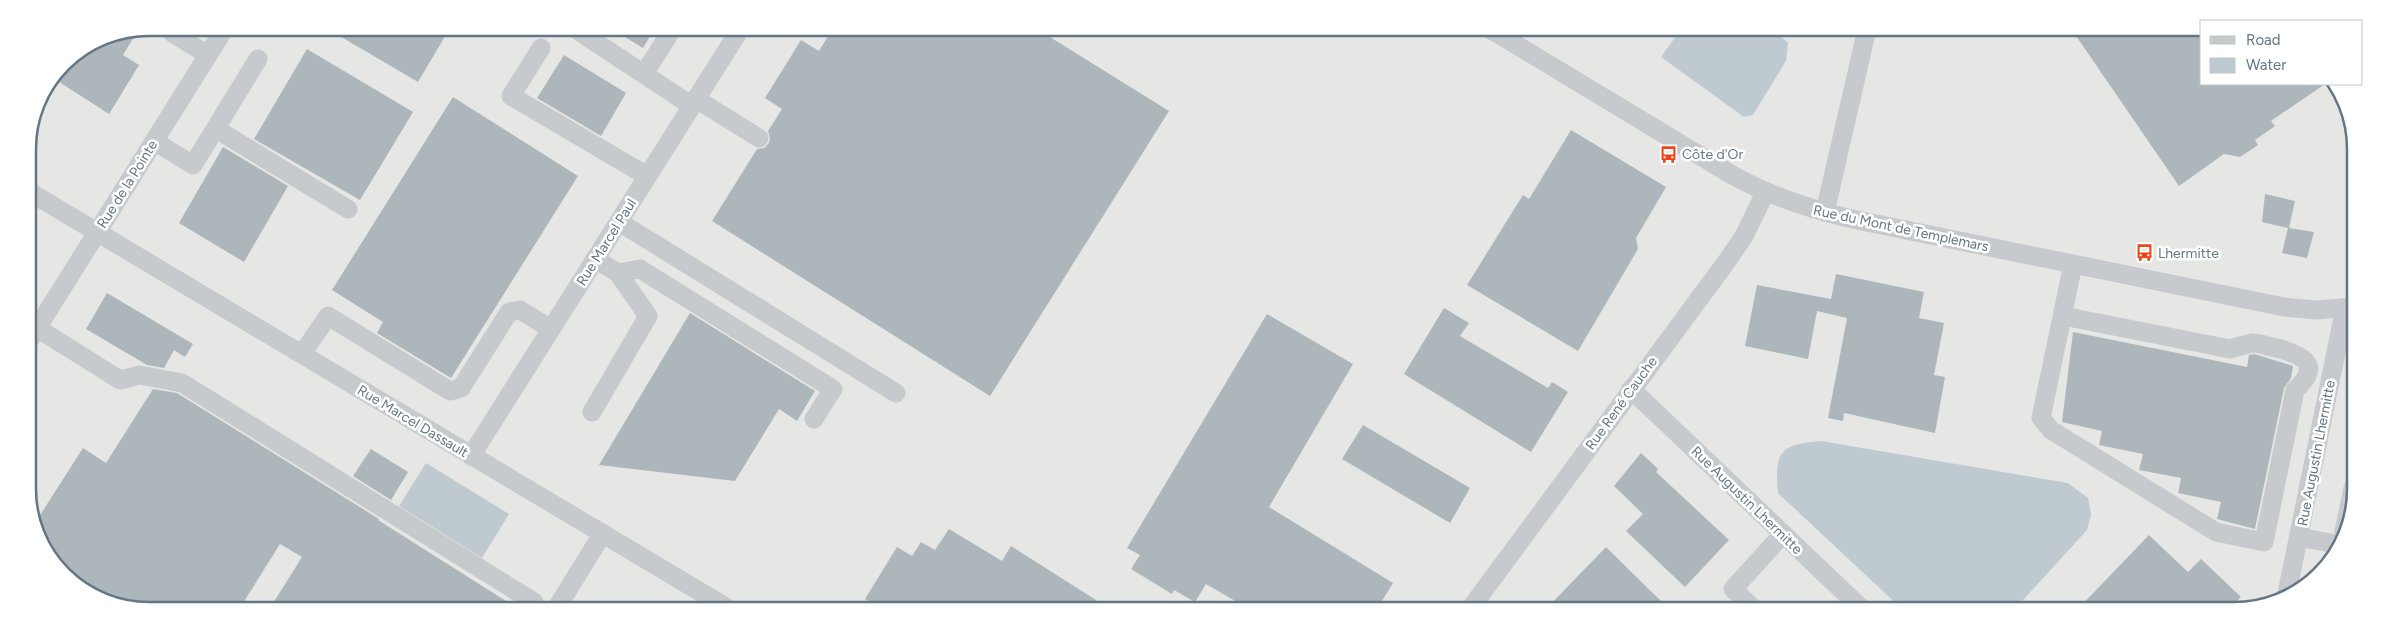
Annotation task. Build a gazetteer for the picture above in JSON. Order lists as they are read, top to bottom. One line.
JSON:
{"streets":{"street":["Rue de la Pointe","Rue du Mont de Templemars","Rue Marcel Paul","Rue René Cauche","Rue Marcel Dassault","Rue Augustin Lhermitte"]},"crossings":[["Rue de la Pointe","Rue Marcel Dassault"],["Rue du Mont de Templemars","Rue René Cauche"],["Rue Marcel Paul","Rue Marcel Dassault"],["Rue René Cauche","Rue Augustin Lhermitte"]],"places":{"bus stop":["Côte d'Or","Lhermitte"]},"legend":["Road","Water"]}
